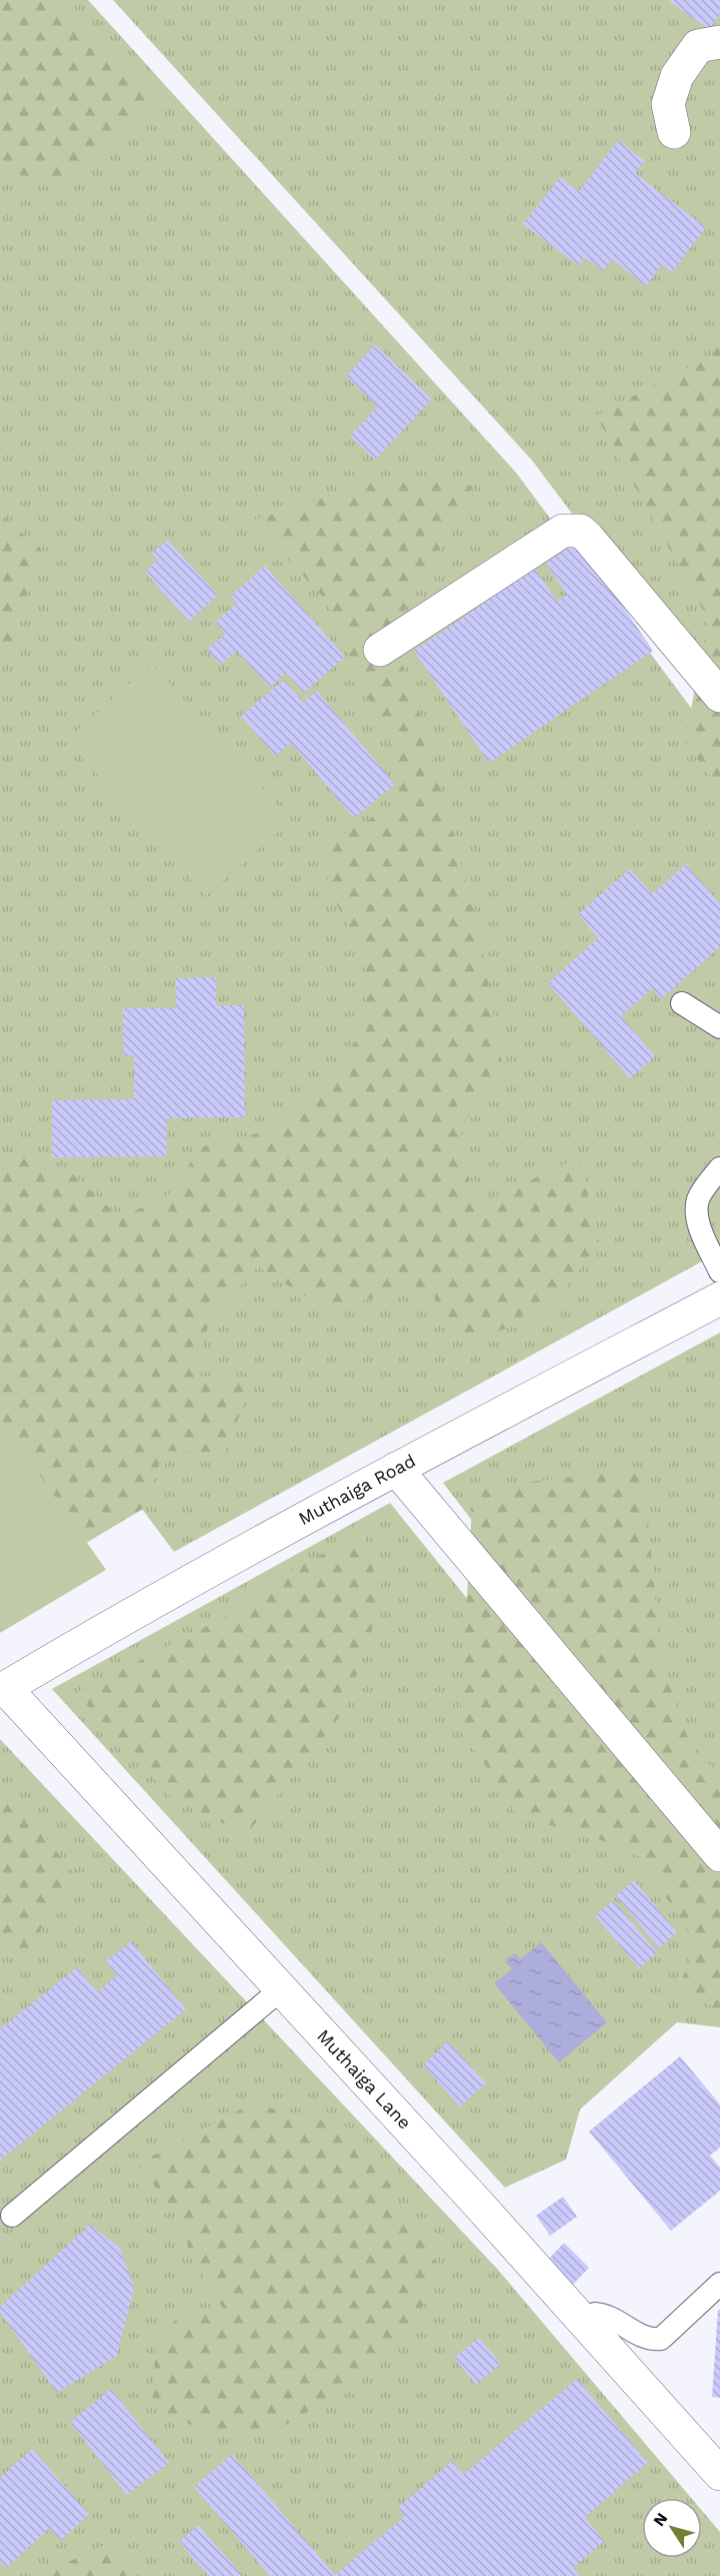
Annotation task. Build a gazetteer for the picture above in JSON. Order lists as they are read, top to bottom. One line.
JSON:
{"streets":{"street":["Muthaiga Road","Muthaiga Lane"]},"crossings":[["Muthaiga Road","Muthaiga Lane"]],"north":"top left"}
